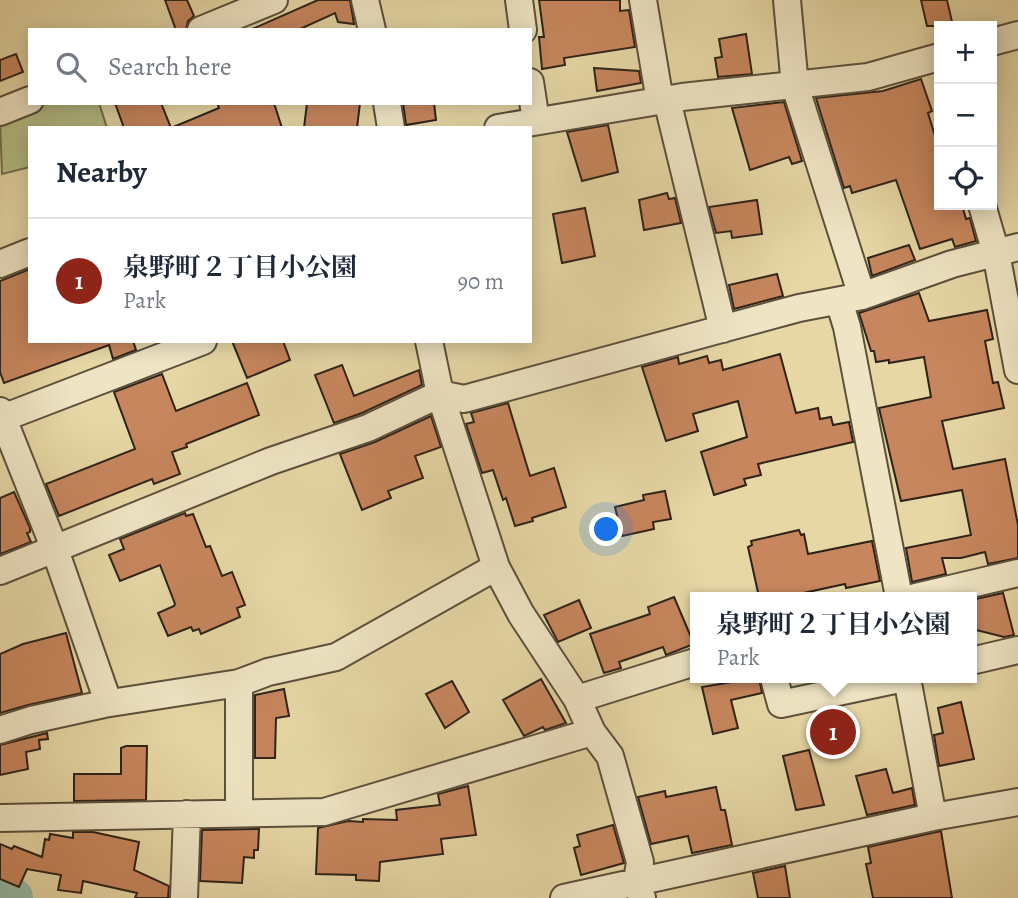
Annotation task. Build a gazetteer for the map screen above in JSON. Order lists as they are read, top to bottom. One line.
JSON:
{"page":{"map_buttons":["+","−"],"search":"Search here","heading":"Nearby","list":[{"mark":"1","name":"泉野町２丁目小公園","note":"Park","value":"90 m"}],"popup":["泉野町２丁目小公園","Park"],"pins":"1"}}
